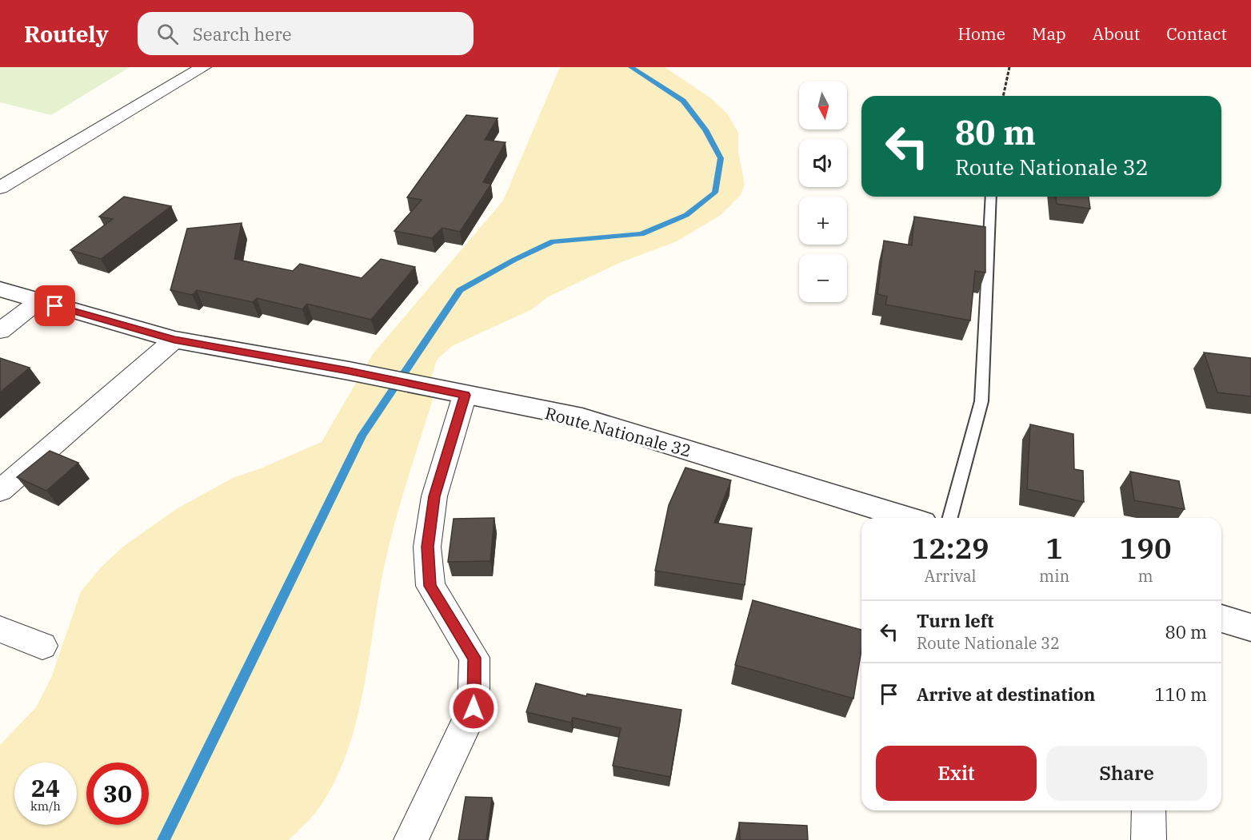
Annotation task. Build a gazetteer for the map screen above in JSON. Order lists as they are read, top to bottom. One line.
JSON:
{"streets":{"street":["Route Nationale 32"]},"north":"bottom","page":{"header":"Routely","search":"Search here","nav":["Home","Map","About","Contact"],"map_buttons":["+","−"],"turn":["80 m","Route Nationale 32"],"eta":["12:29","Arrival","1","min","190","m"],"list":[{"name":"Turn left","note":"Route Nationale 32","value":"80 m"},{"name":"Arrive at destination","value":"110 m"}],"buttons":["Exit","Share"],"speed":"24 km/h","limit":"30"}}
